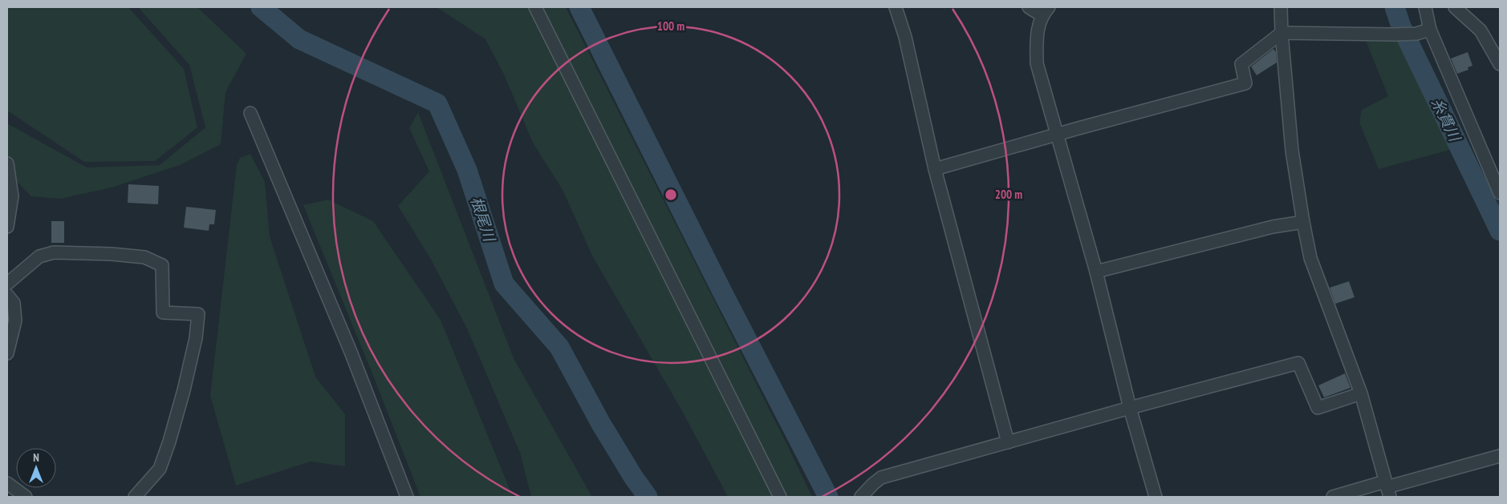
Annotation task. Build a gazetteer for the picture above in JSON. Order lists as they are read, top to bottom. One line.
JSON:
{"water":["糸貫川","根尾川"],"north":"top","rings":["100 m","200 m"]}
